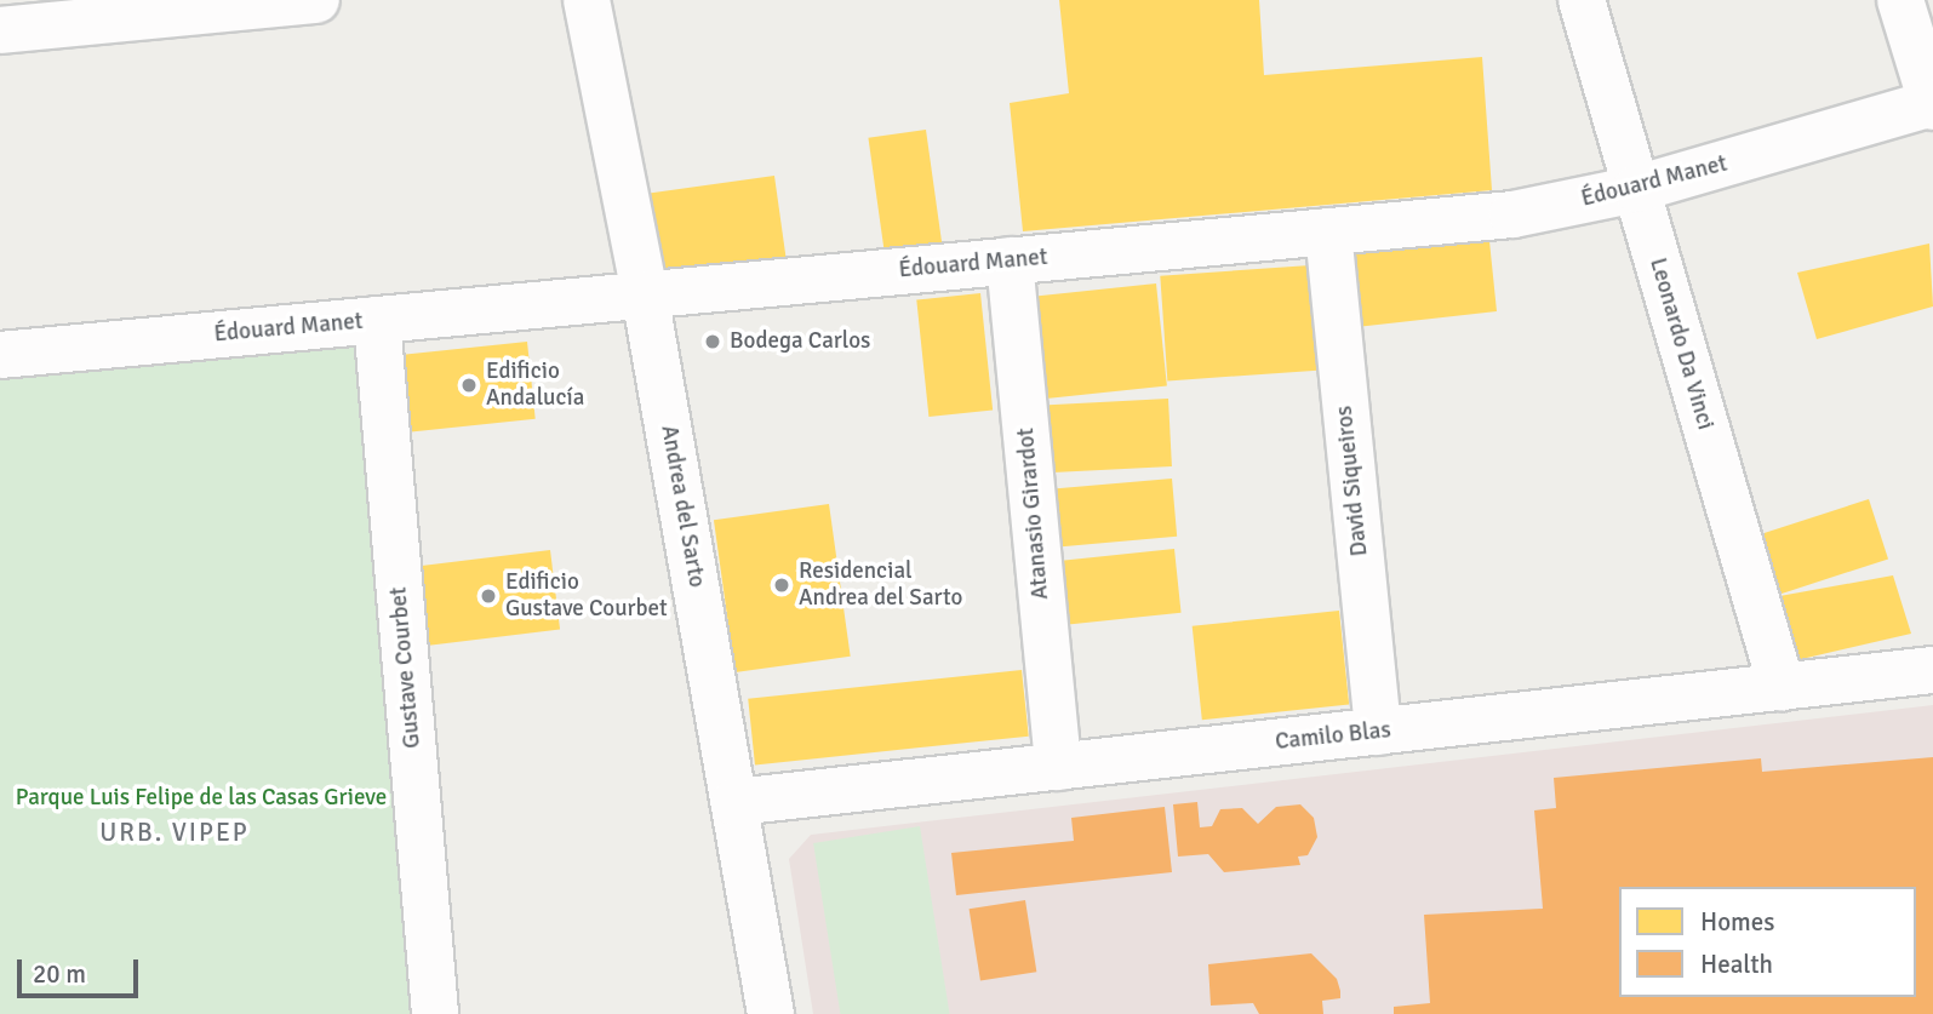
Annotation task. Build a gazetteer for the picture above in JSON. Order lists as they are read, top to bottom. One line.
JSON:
{"streets":{"street":["Édouard Manet","Leonardo Da Vinci","David Siqueiros","Andrea del Sarto","Atanasio Girardot","Gustave Courbet","Camilo Blas"]},"crossings":[["Édouard Manet","Leonardo Da Vinci"],["Édouard Manet","David Siqueiros"],["Édouard Manet","Andrea del Sarto"],["Édouard Manet","Atanasio Girardot"],["Édouard Manet","Gustave Courbet"],["Leonardo Da Vinci","Camilo Blas"],["David Siqueiros","Camilo Blas"],["Andrea del Sarto","Camilo Blas"],["Atanasio Girardot","Camilo Blas"]],"districts":["URB. VIPEP"],"parks":["Parque Luis Felipe de las Casas Grieve"],"places":["Bodega Carlos","Edificio Andalucía","Residencial Andrea del Sarto","Edificio Gustave Courbet"],"legend":["Homes","Health"],"scale_bar":"20 m"}
